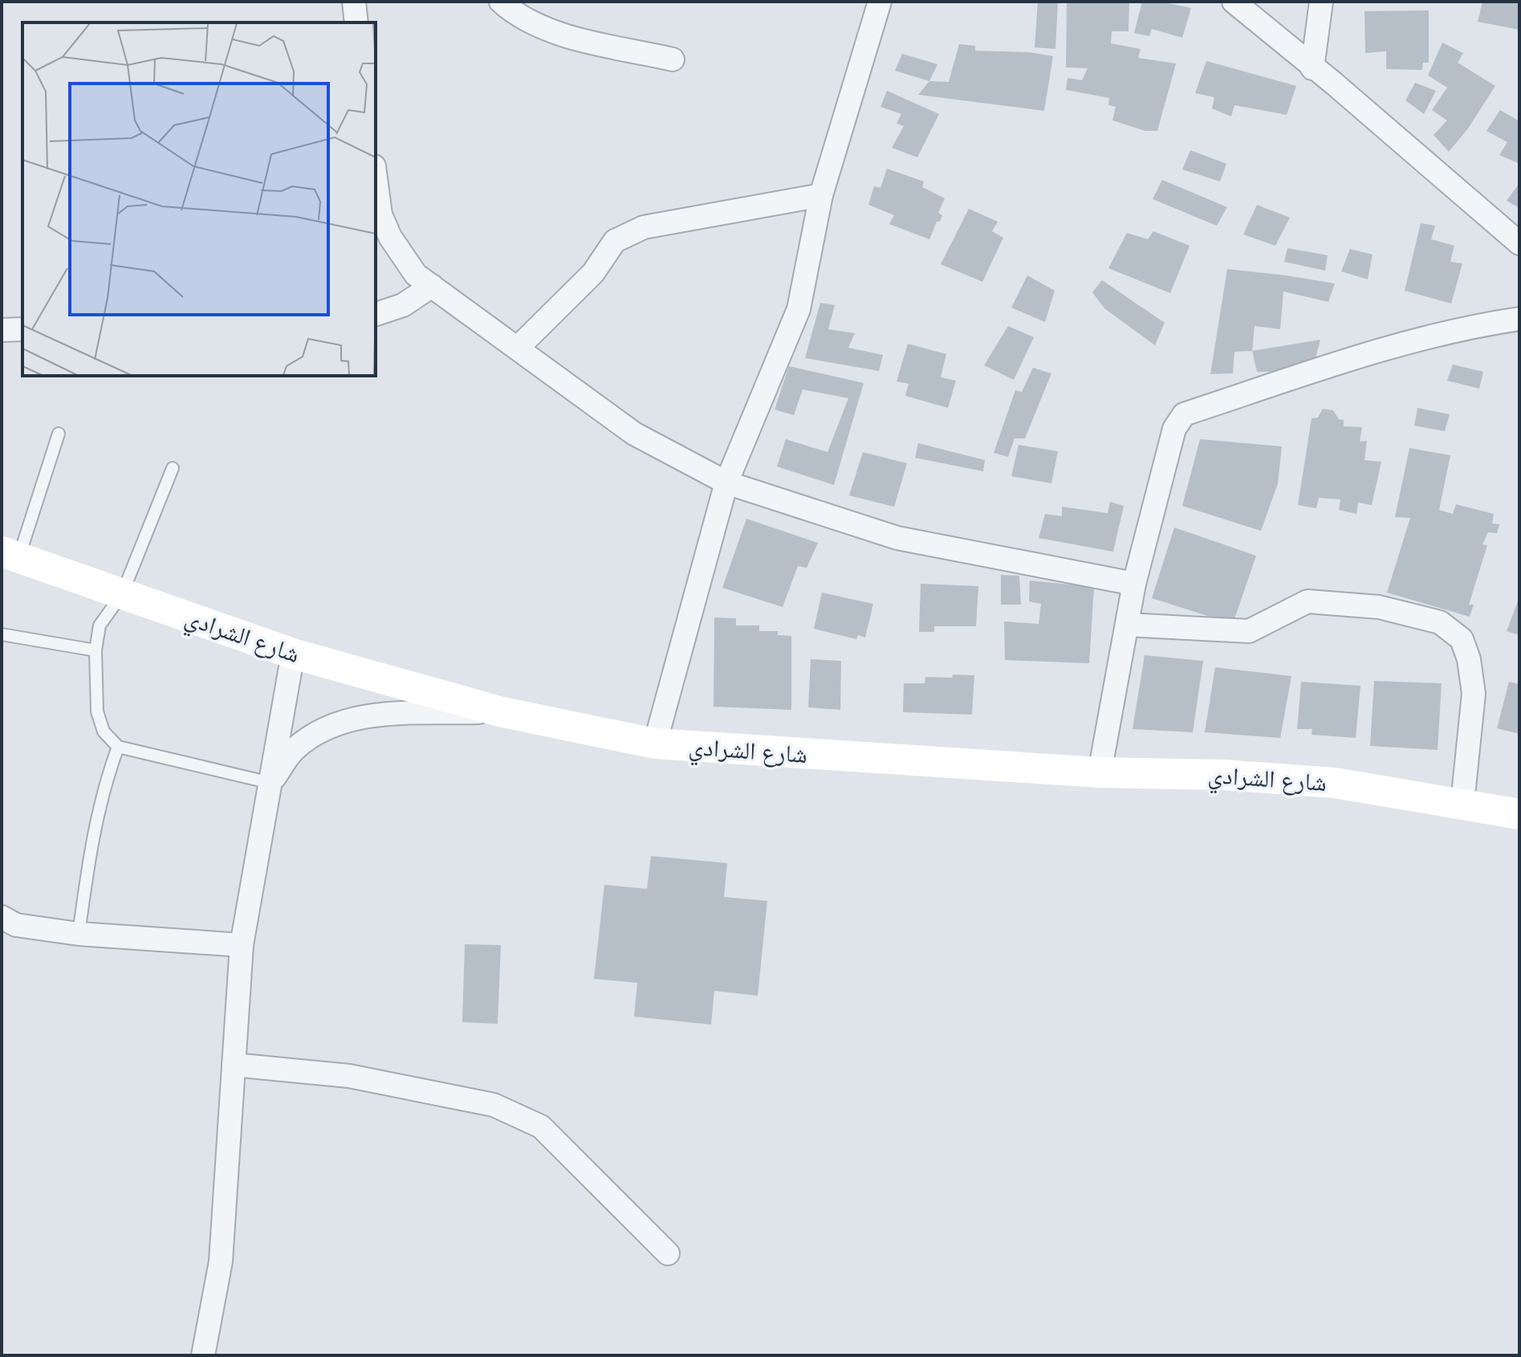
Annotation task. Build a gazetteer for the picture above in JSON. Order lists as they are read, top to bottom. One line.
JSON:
{"streets":{"street":["شارع الشرادي"]}}
